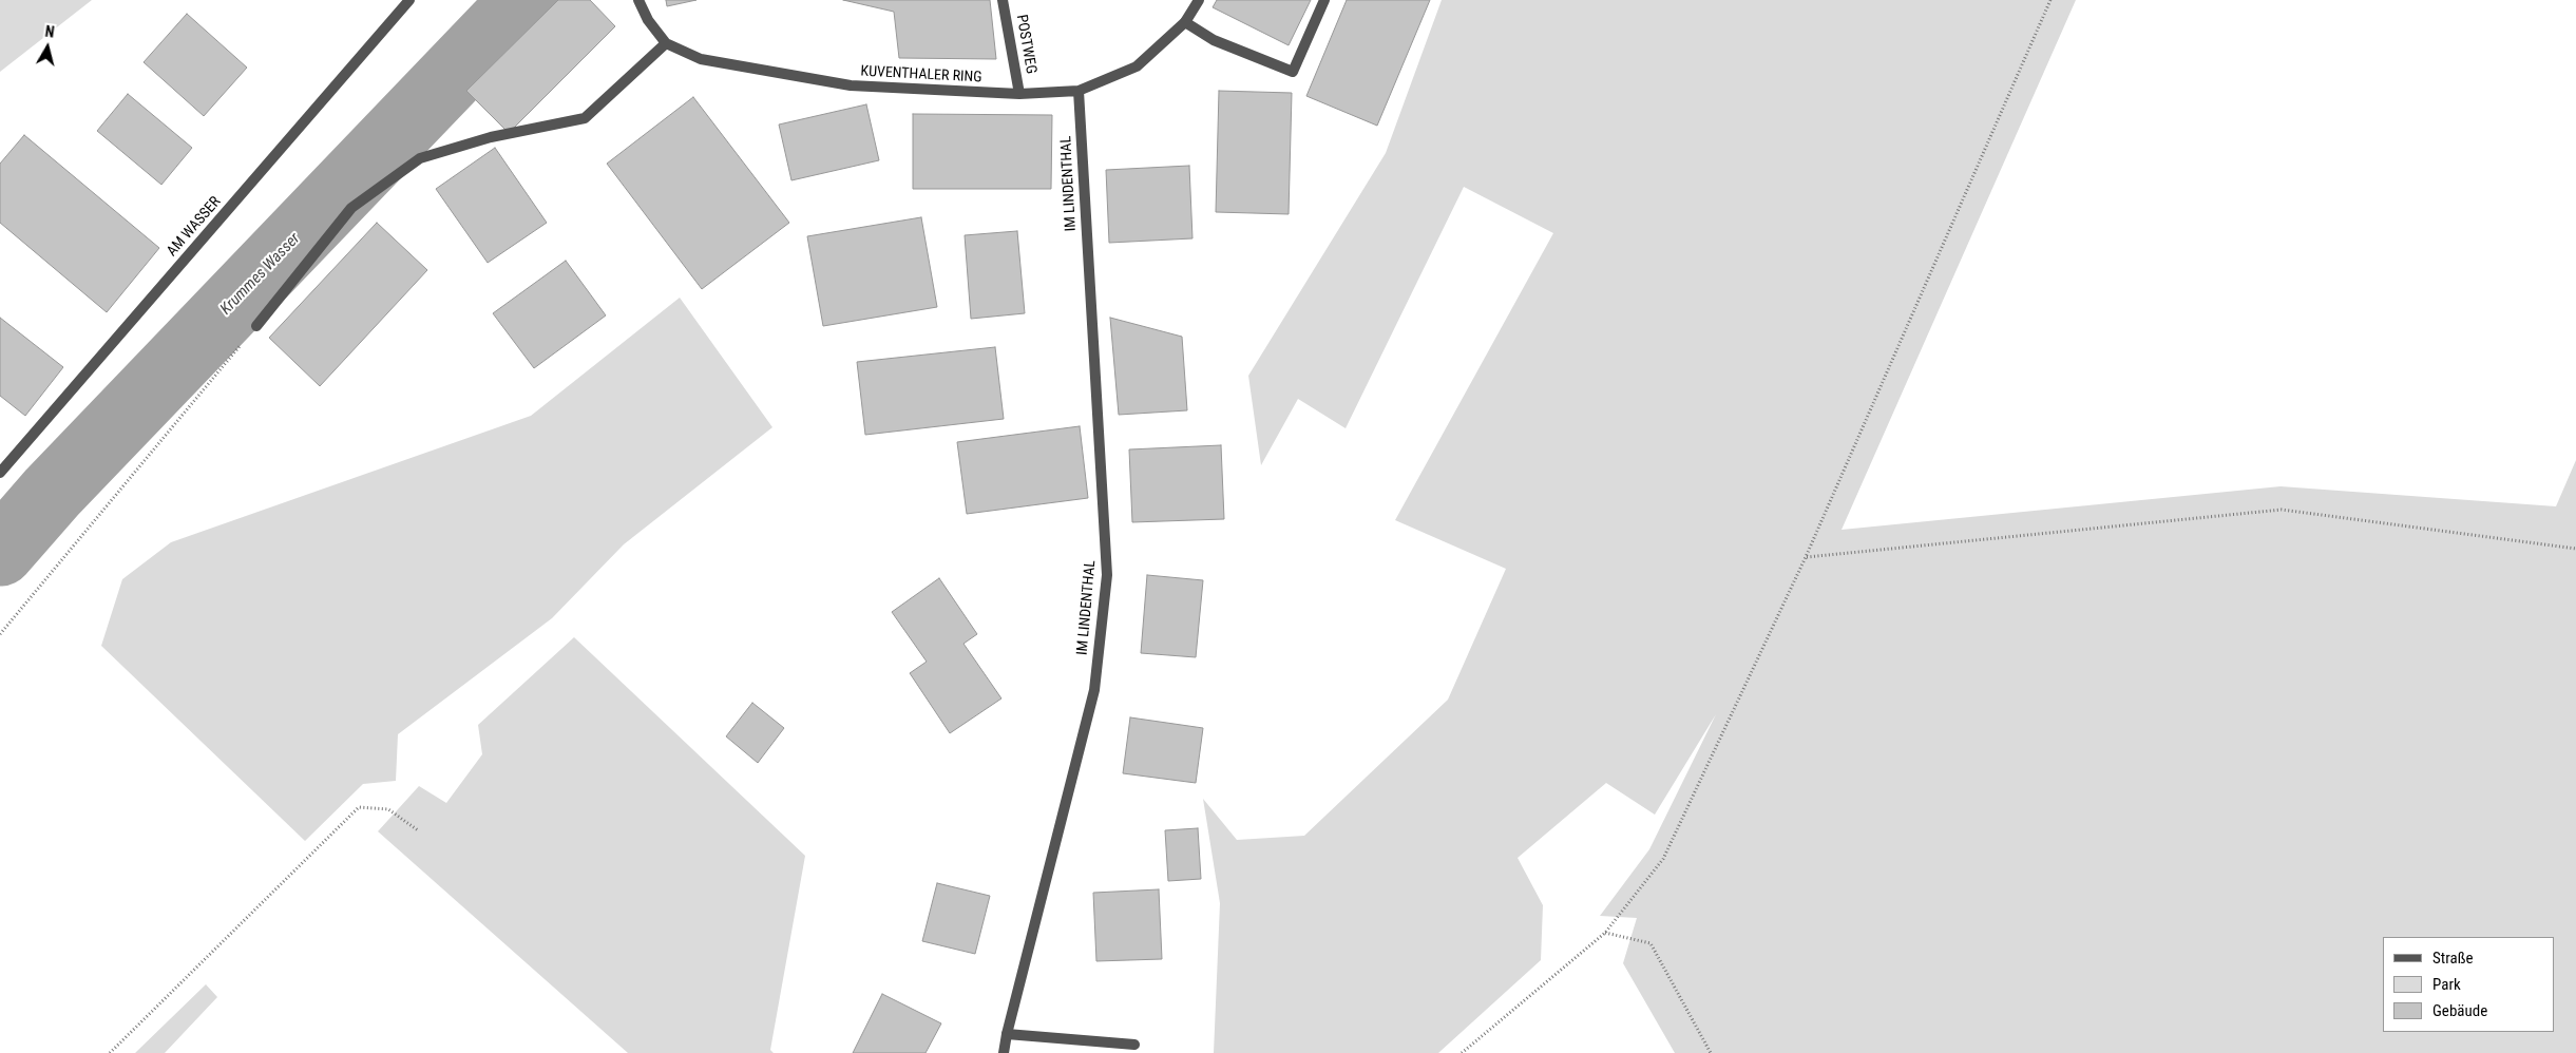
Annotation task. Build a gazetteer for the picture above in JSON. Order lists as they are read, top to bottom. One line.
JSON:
{"streets":{"street":["POSTWEG","KUVENTHALER RING","IM LINDENTHAL","AM WASSER"]},"crossings":[["POSTWEG","KUVENTHALER RING"],["KUVENTHALER RING","IM LINDENTHAL"]],"water":["Krummes Wasser"],"legend":["Straße","Park","Gebäude"],"north":"top"}
